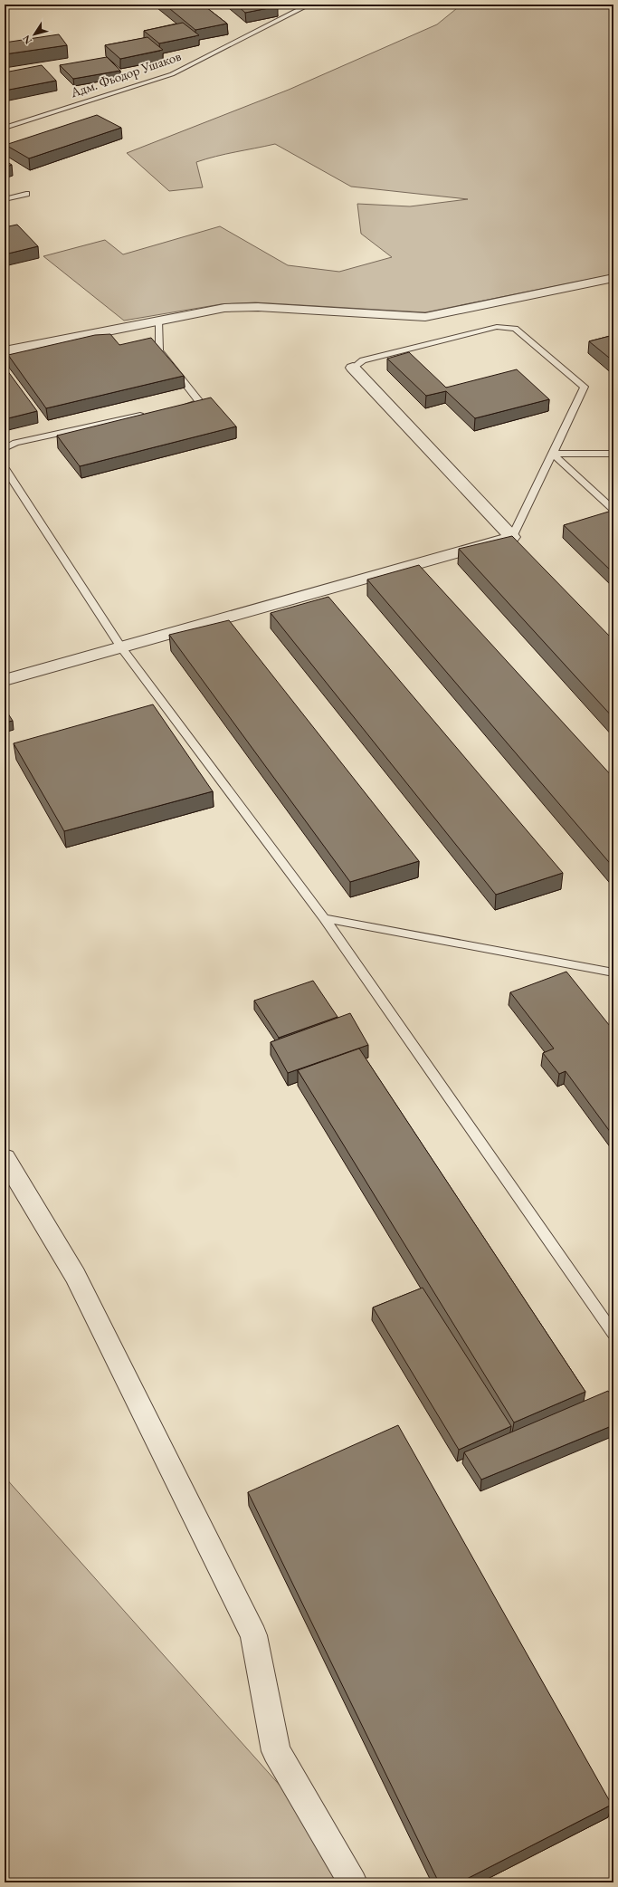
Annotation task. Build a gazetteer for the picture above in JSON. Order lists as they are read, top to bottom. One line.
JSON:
{"streets":{"lane":["Адм. Фьодор Ушаков"]},"north":"bottom left"}
